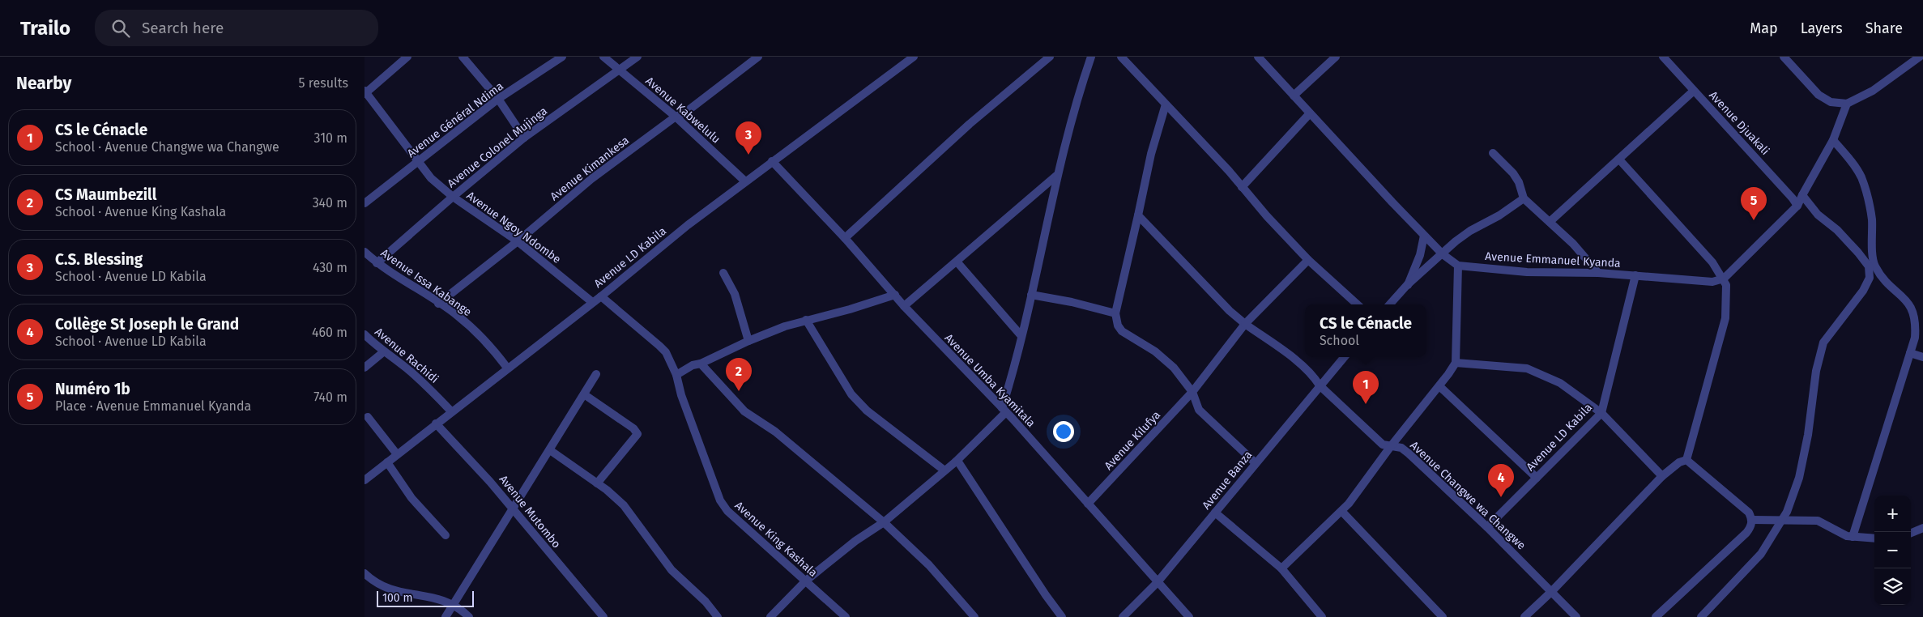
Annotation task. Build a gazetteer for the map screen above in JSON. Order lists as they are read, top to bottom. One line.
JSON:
{"streets":{"street":["Avenue Kabwelulu","Avenue Général Ndima","Avenue Djuakali","Avenue Colonel Mujinga","Avenue Kimankesa","Avenue Ngoy Ndombe","Avenue LD Kabila","Avenue Emmanuel Kyanda","Avenue Issa Kabange","Avenue Rachidi","Avenue Umba Kyamitala","Avenue Kilufya","Avenue Banza","Avenue Changwe wa Changwe","Avenue Mutombo","Avenue King Kashala"]},"crossings":[["Avenue Kabwelulu","Avenue Colonel Mujinga"],["Avenue Kabwelulu","Avenue Kimankesa"],["Avenue Kabwelulu","Avenue LD Kabila"],["Avenue Général Ndima","Avenue Ngoy Ndombe"],["Avenue Colonel Mujinga","Avenue Ngoy Ndombe"],["Avenue Colonel Mujinga","Avenue Issa Kabange"],["Avenue Kimankesa","Avenue Ngoy Ndombe"],["Avenue Kimankesa","Avenue Issa Kabange"],["Avenue Ngoy Ndombe","Avenue LD Kabila"],["Avenue LD Kabila","Avenue Emmanuel Kyanda"],["Avenue LD Kabila","Avenue Issa Kabange"],["Avenue LD Kabila","Avenue Rachidi"],["Avenue LD Kabila","Avenue Umba Kyamitala"],["Avenue LD Kabila","Avenue Changwe wa Changwe"],["Avenue LD Kabila","Avenue Mutombo"],["Avenue LD Kabila","Avenue King Kashala"],["Avenue Umba Kyamitala","Avenue Kilufya"],["Avenue Umba Kyamitala","Avenue Banza"],["Avenue Kilufya","Avenue Changwe wa Changwe"],["Avenue Banza","Avenue Changwe wa Changwe"]],"scale_bar":"100 m","page":{"header":"Trailo","search":"Search here","nav":["Map","Layers","Share"],"heading":["Nearby","5 results"],"list":[{"mark":"1","name":"CS le Cénacle","note":"School · Avenue Changwe wa Changwe","value":"310 m"},{"mark":"2","name":"CS Maumbezill","note":"School · Avenue King Kashala","value":"340 m"},{"mark":"3","name":"C.S. Blessing","note":"School · Avenue LD Kabila","value":"430 m"},{"mark":"4","name":"Collège St Joseph le Grand","note":"School · Avenue LD Kabila","value":"460 m"},{"mark":"5","name":"Numéro 1b","note":"Place · Avenue Emmanuel Kyanda","value":"740 m"}],"pins":["3","5","2","1","4"],"popup":["CS le Cénacle","School"],"map_buttons":["+","−"],"scale":"100 m"}}
